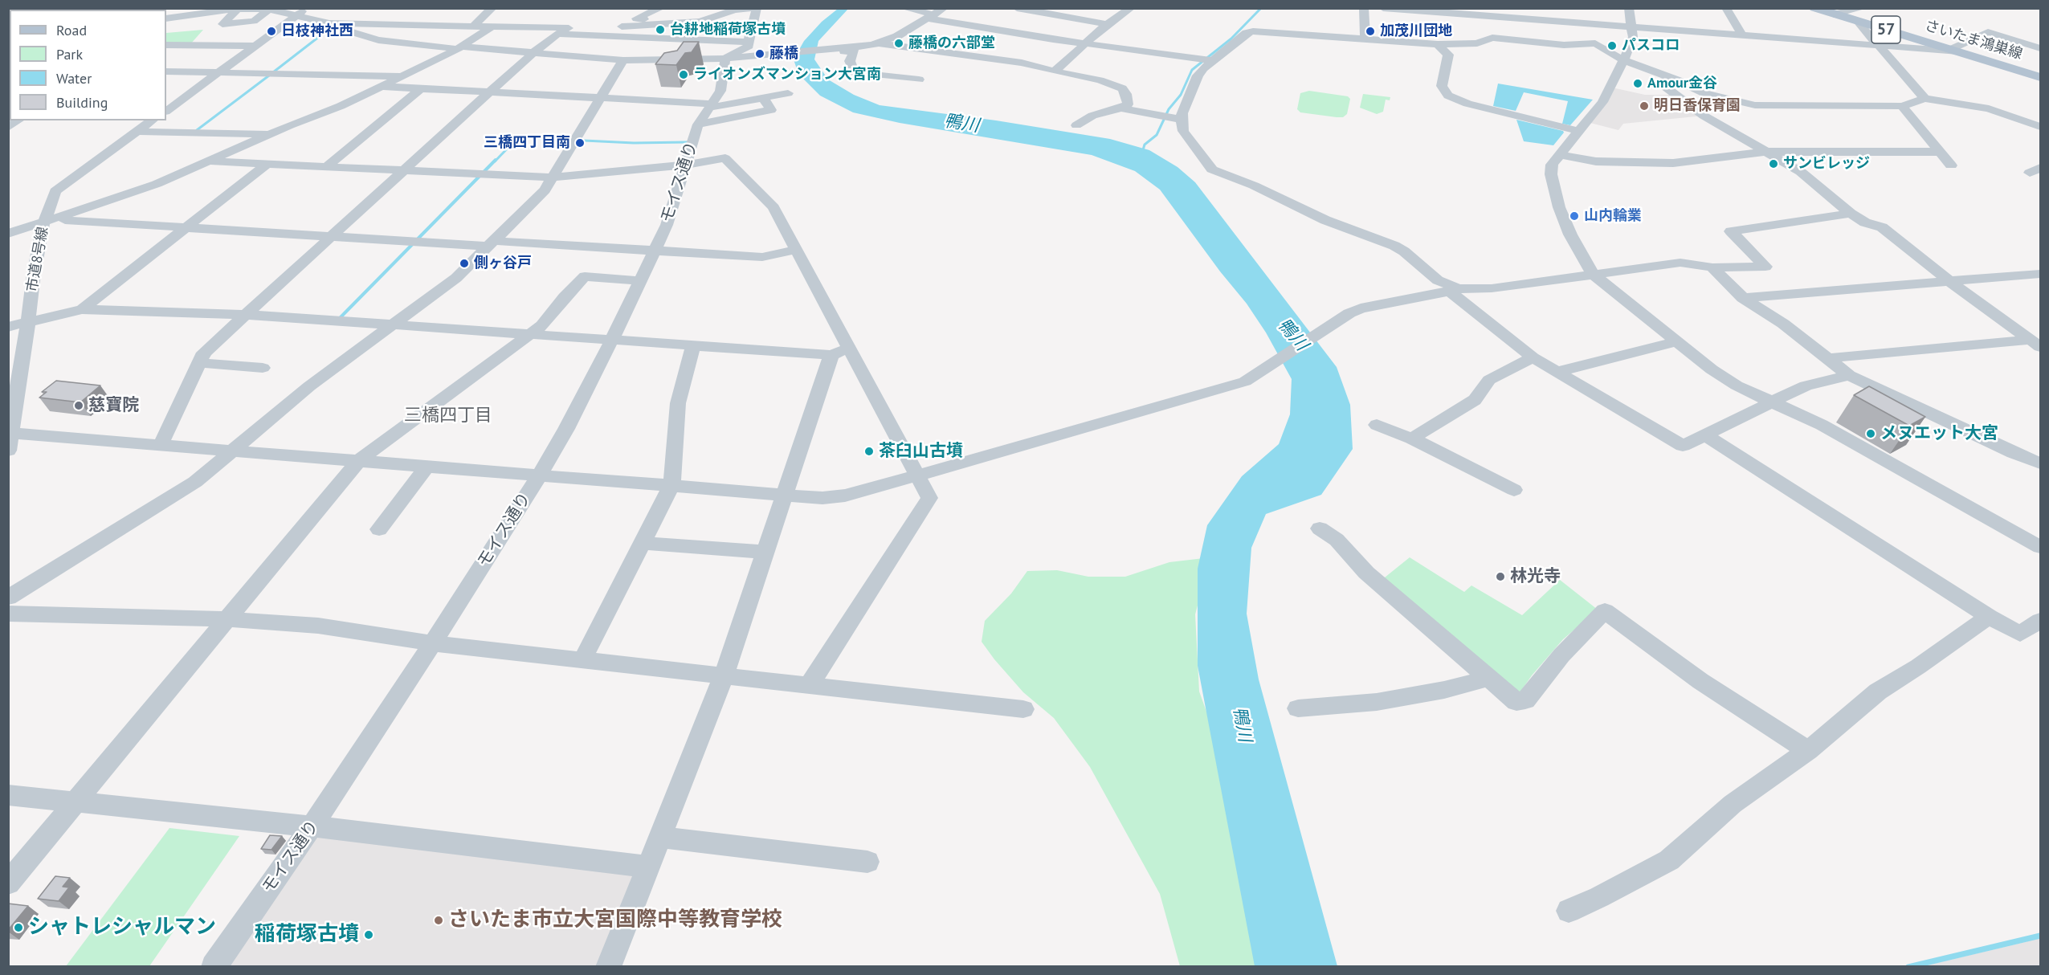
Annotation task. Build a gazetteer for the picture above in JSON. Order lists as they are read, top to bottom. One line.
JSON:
{"streets":{"main road":["57","さいたま鴻巣線"],"street":["モイス通り","市道8号線"]},"districts":["三橋四丁目"],"water":["鴨川"],"places":["台耕地稲荷塚古墳","日枝神社西","加茂川団地","藤橋の六部堂","パスコロ","藤橋","ライオンズマンション大宮南","Amour金谷","明日香保育園","三橋四丁目南","サンビレッジ","山内輪業","側ヶ谷戸","慈寶院","メヌエット大宮","茶臼山古墳","林光寺","さいたま市立大宮国際中等教育学校","シャトレシャルマン","稲荷塚古墳"],"legend":["Road","Park","Water","Building"]}
